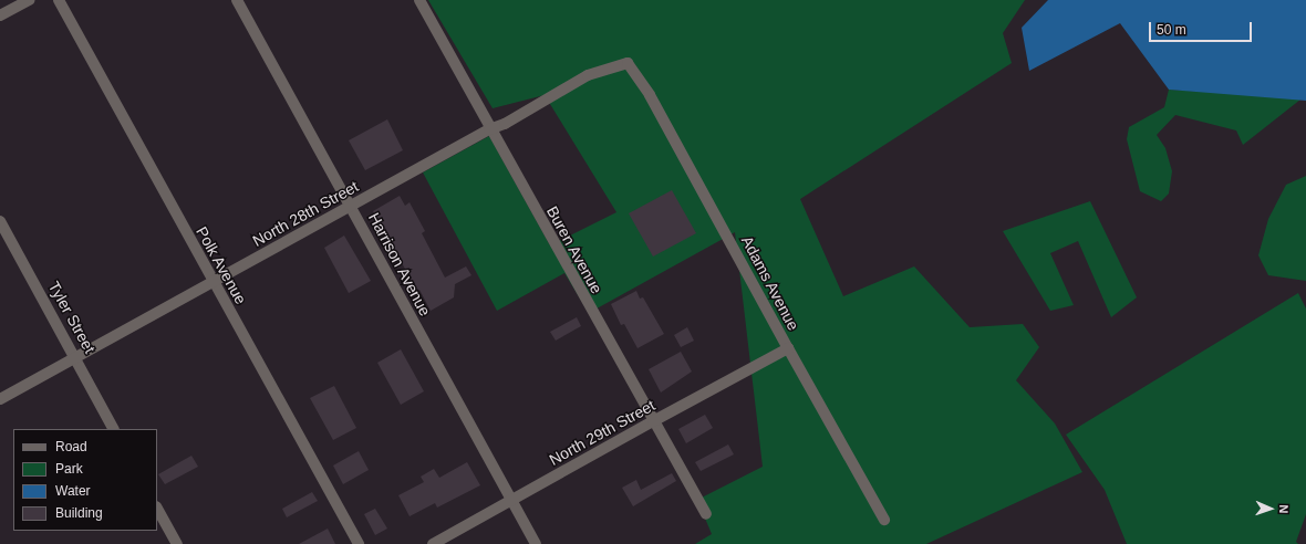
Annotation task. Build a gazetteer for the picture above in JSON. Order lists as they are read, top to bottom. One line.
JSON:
{"streets":{"street":["North 28th Street","Buren Avenue","Harrison Avenue","Polk Avenue","Adams Avenue","Tyler Street","North 29th Street"]},"crossings":[["North 28th Street","Buren Avenue"],["North 28th Street","Harrison Avenue"],["North 28th Street","Polk Avenue"],["North 28th Street","Adams Avenue"],["North 28th Street","Tyler Street"],["Buren Avenue","North 29th Street"],["Harrison Avenue","North 29th Street"],["Adams Avenue","North 29th Street"]],"legend":["Road","Park","Water","Building"],"scale_bar":"50 m","north":"right"}
